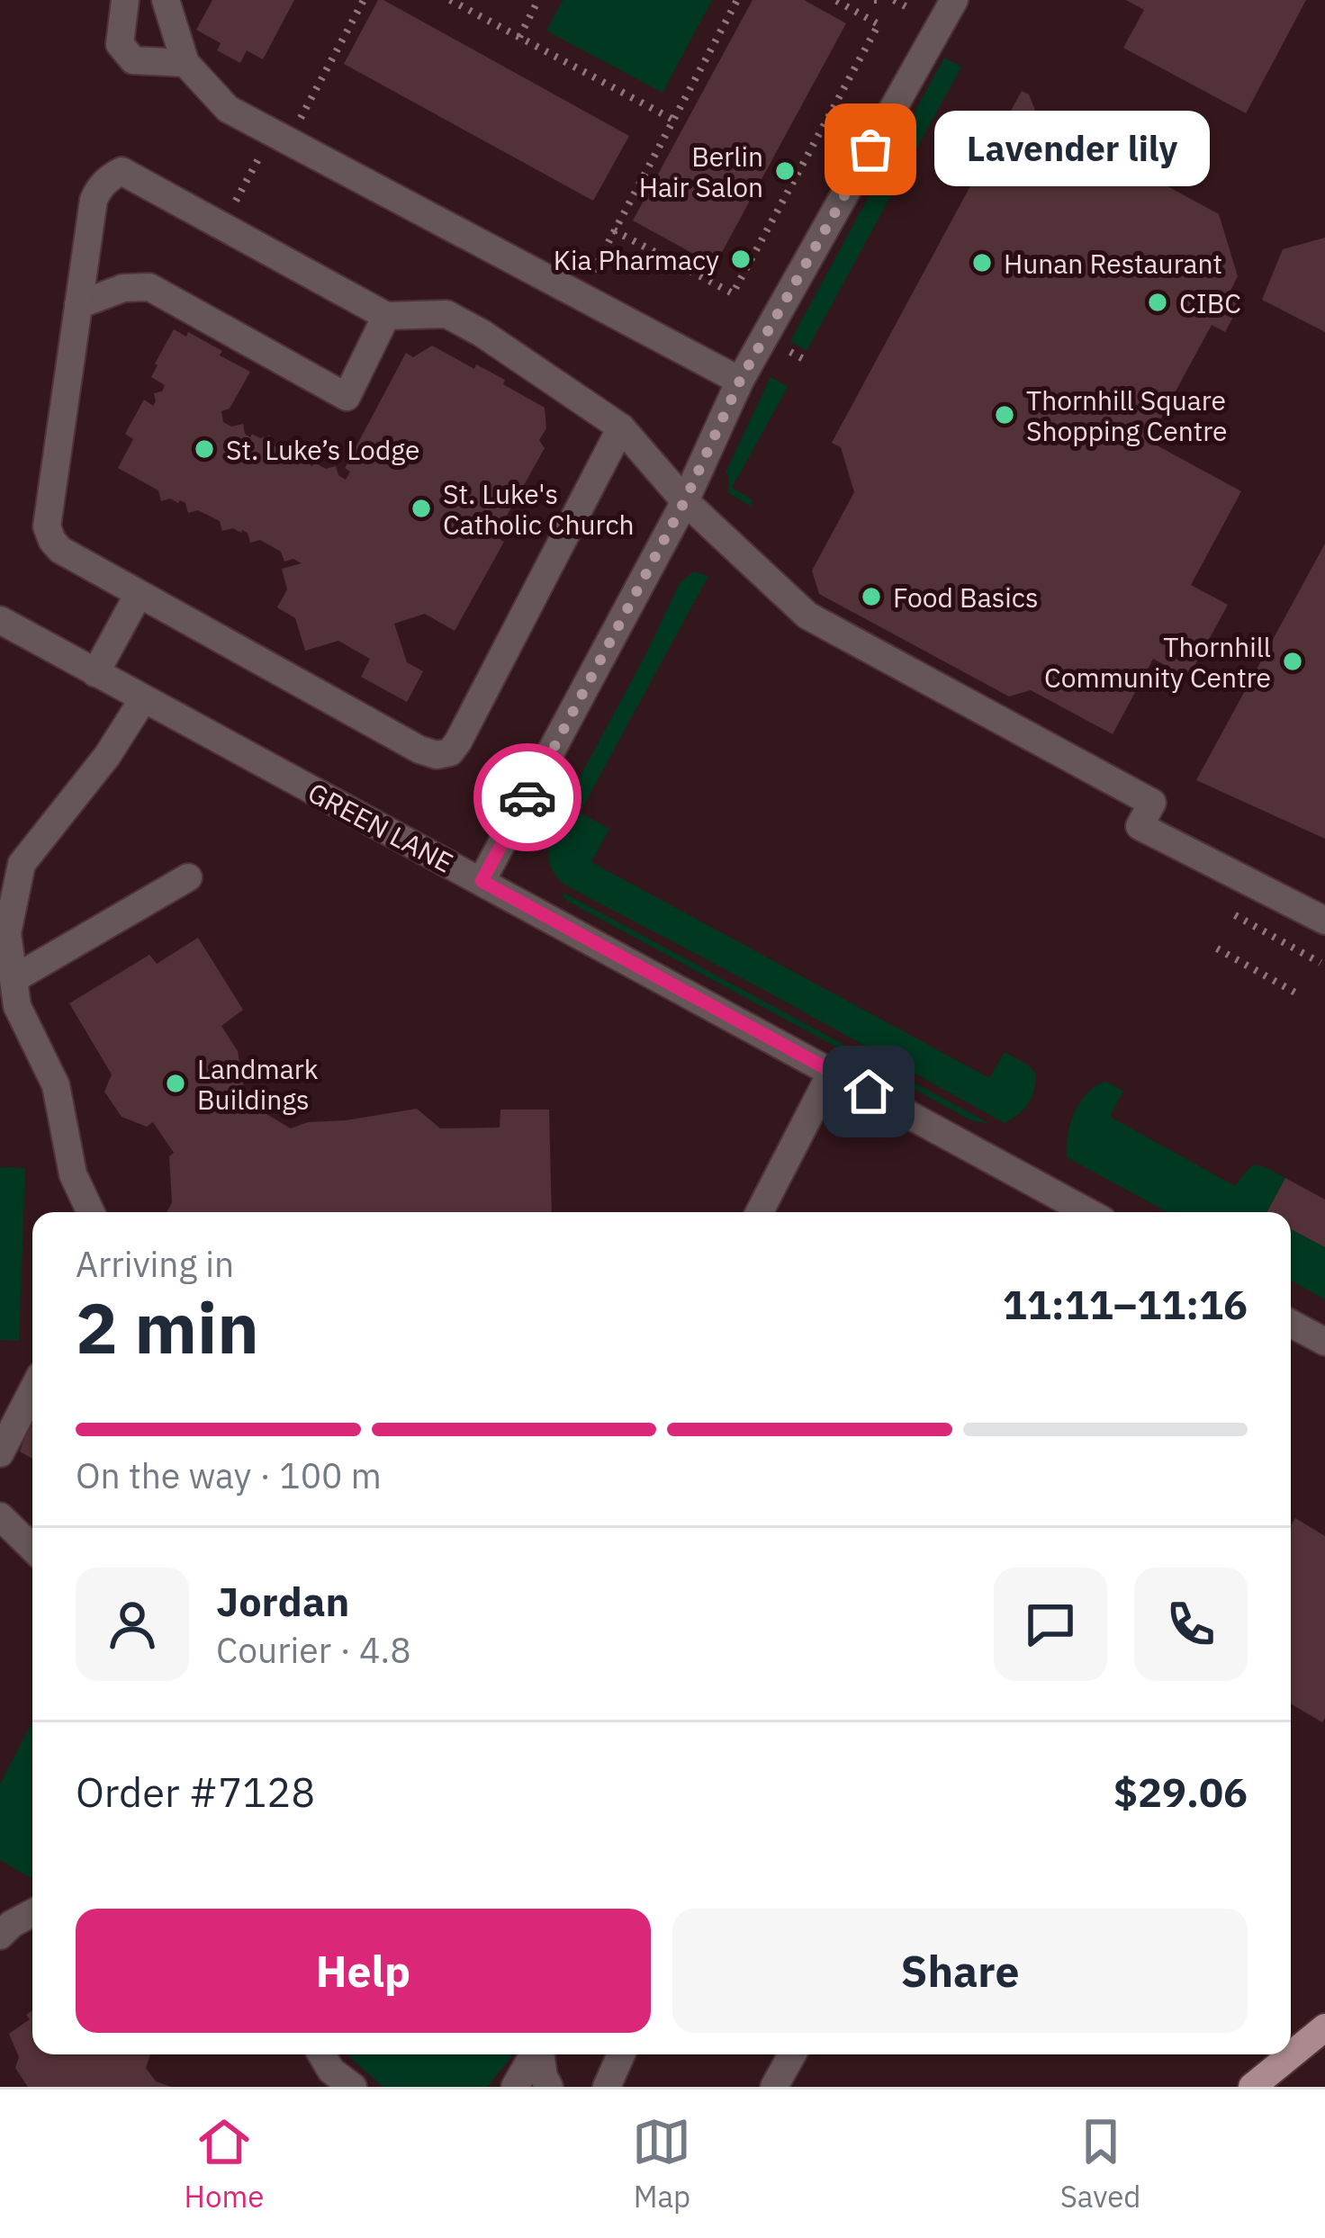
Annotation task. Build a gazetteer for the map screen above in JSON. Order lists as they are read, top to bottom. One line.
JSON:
{"streets":{"street":["GREEN LANE"]},"places":["Lavender lily","Berlin Hair Salon","Kia Pharmacy","Hunan Restaurant","CIBC","Thornhill Square Shopping Centre","St. Luke’s Lodge","St. Luke's Catholic Church","Food Basics","Thornhill Community Centre","Landmark Buildings"],"page":{"bubble":"Lavender lily","heading":["2 min","Arriving in","11:11–11:16"],"panel":["Jordan","Courier · 4.8","Order #7128","$29.06"],"bar":"On the way · 100 m","buttons":["Help","Share"],"tabs":["Home","Map","Saved"]}}
